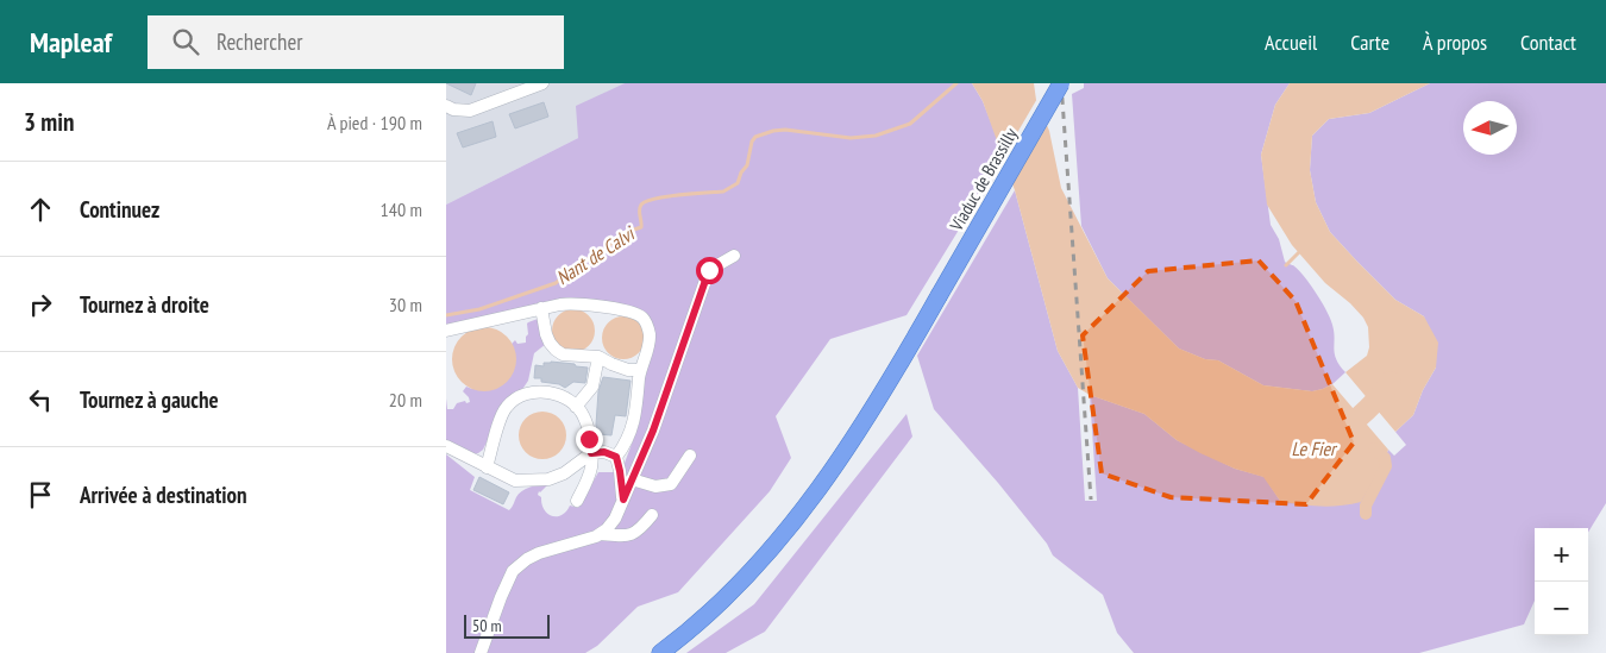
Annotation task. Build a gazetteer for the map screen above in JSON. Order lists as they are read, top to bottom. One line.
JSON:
{"streets":{"highway":["Viaduc de Brassilly"]},"water":["Nant de Calvi","Le Fier"],"scale_bar":"50 m","north":"left","page":{"header":"Mapleaf","search":"Rechercher","nav":["Accueil","Carte","À propos","Contact"],"heading":["3 min","À pied · 190 m"],"list":[["Continuez","140 m"],["Tournez à droite","30 m"],["Tournez à gauche","20 m"],"Arrivée à destination"],"map_buttons":["+","−"],"scale":"50 m"}}
